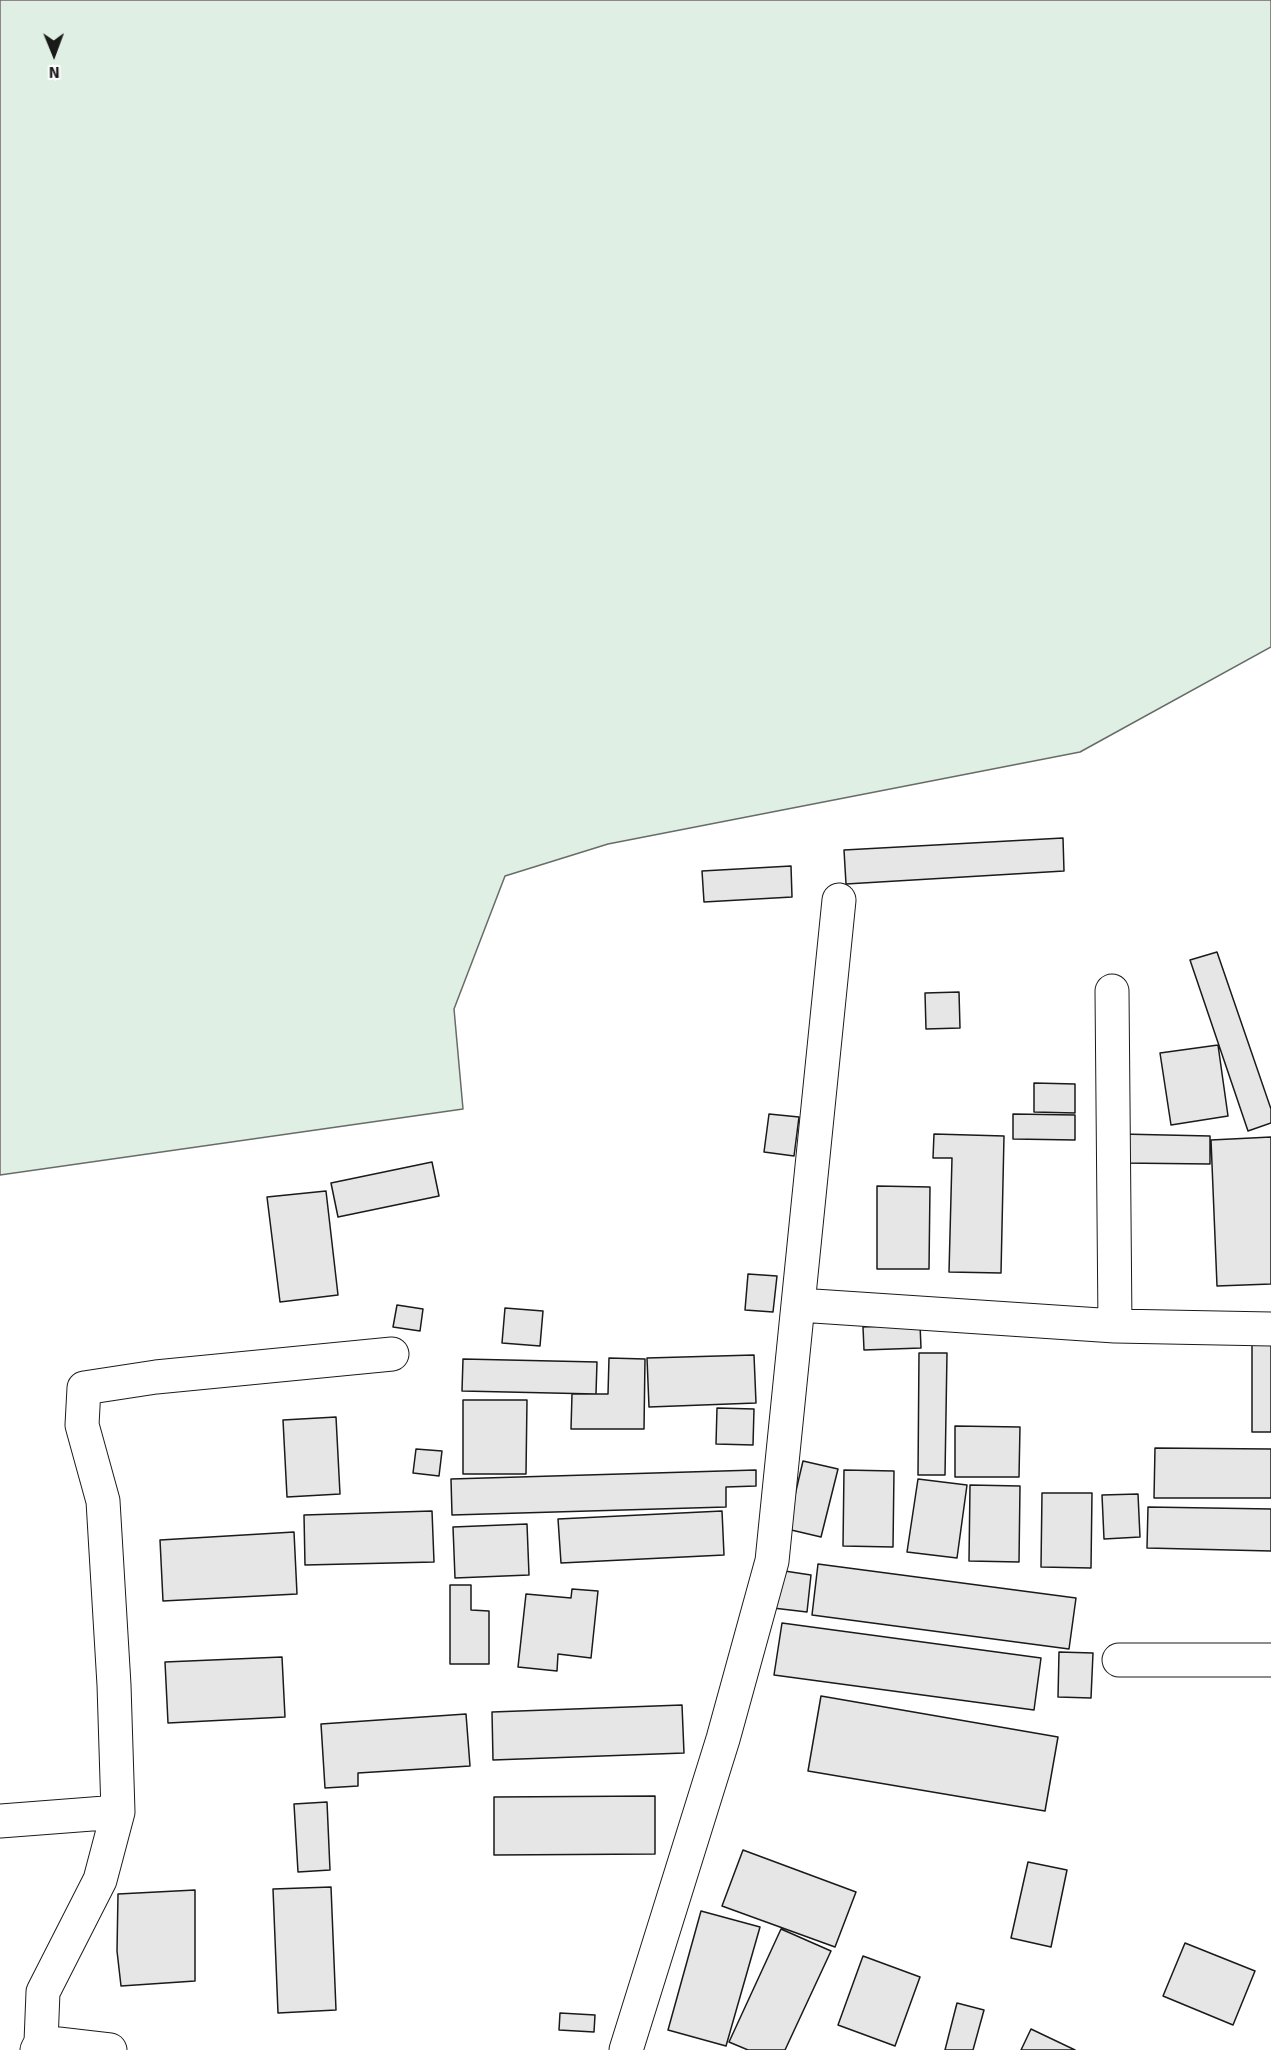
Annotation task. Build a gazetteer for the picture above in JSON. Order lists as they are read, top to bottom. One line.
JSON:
{"north":"bottom"}
